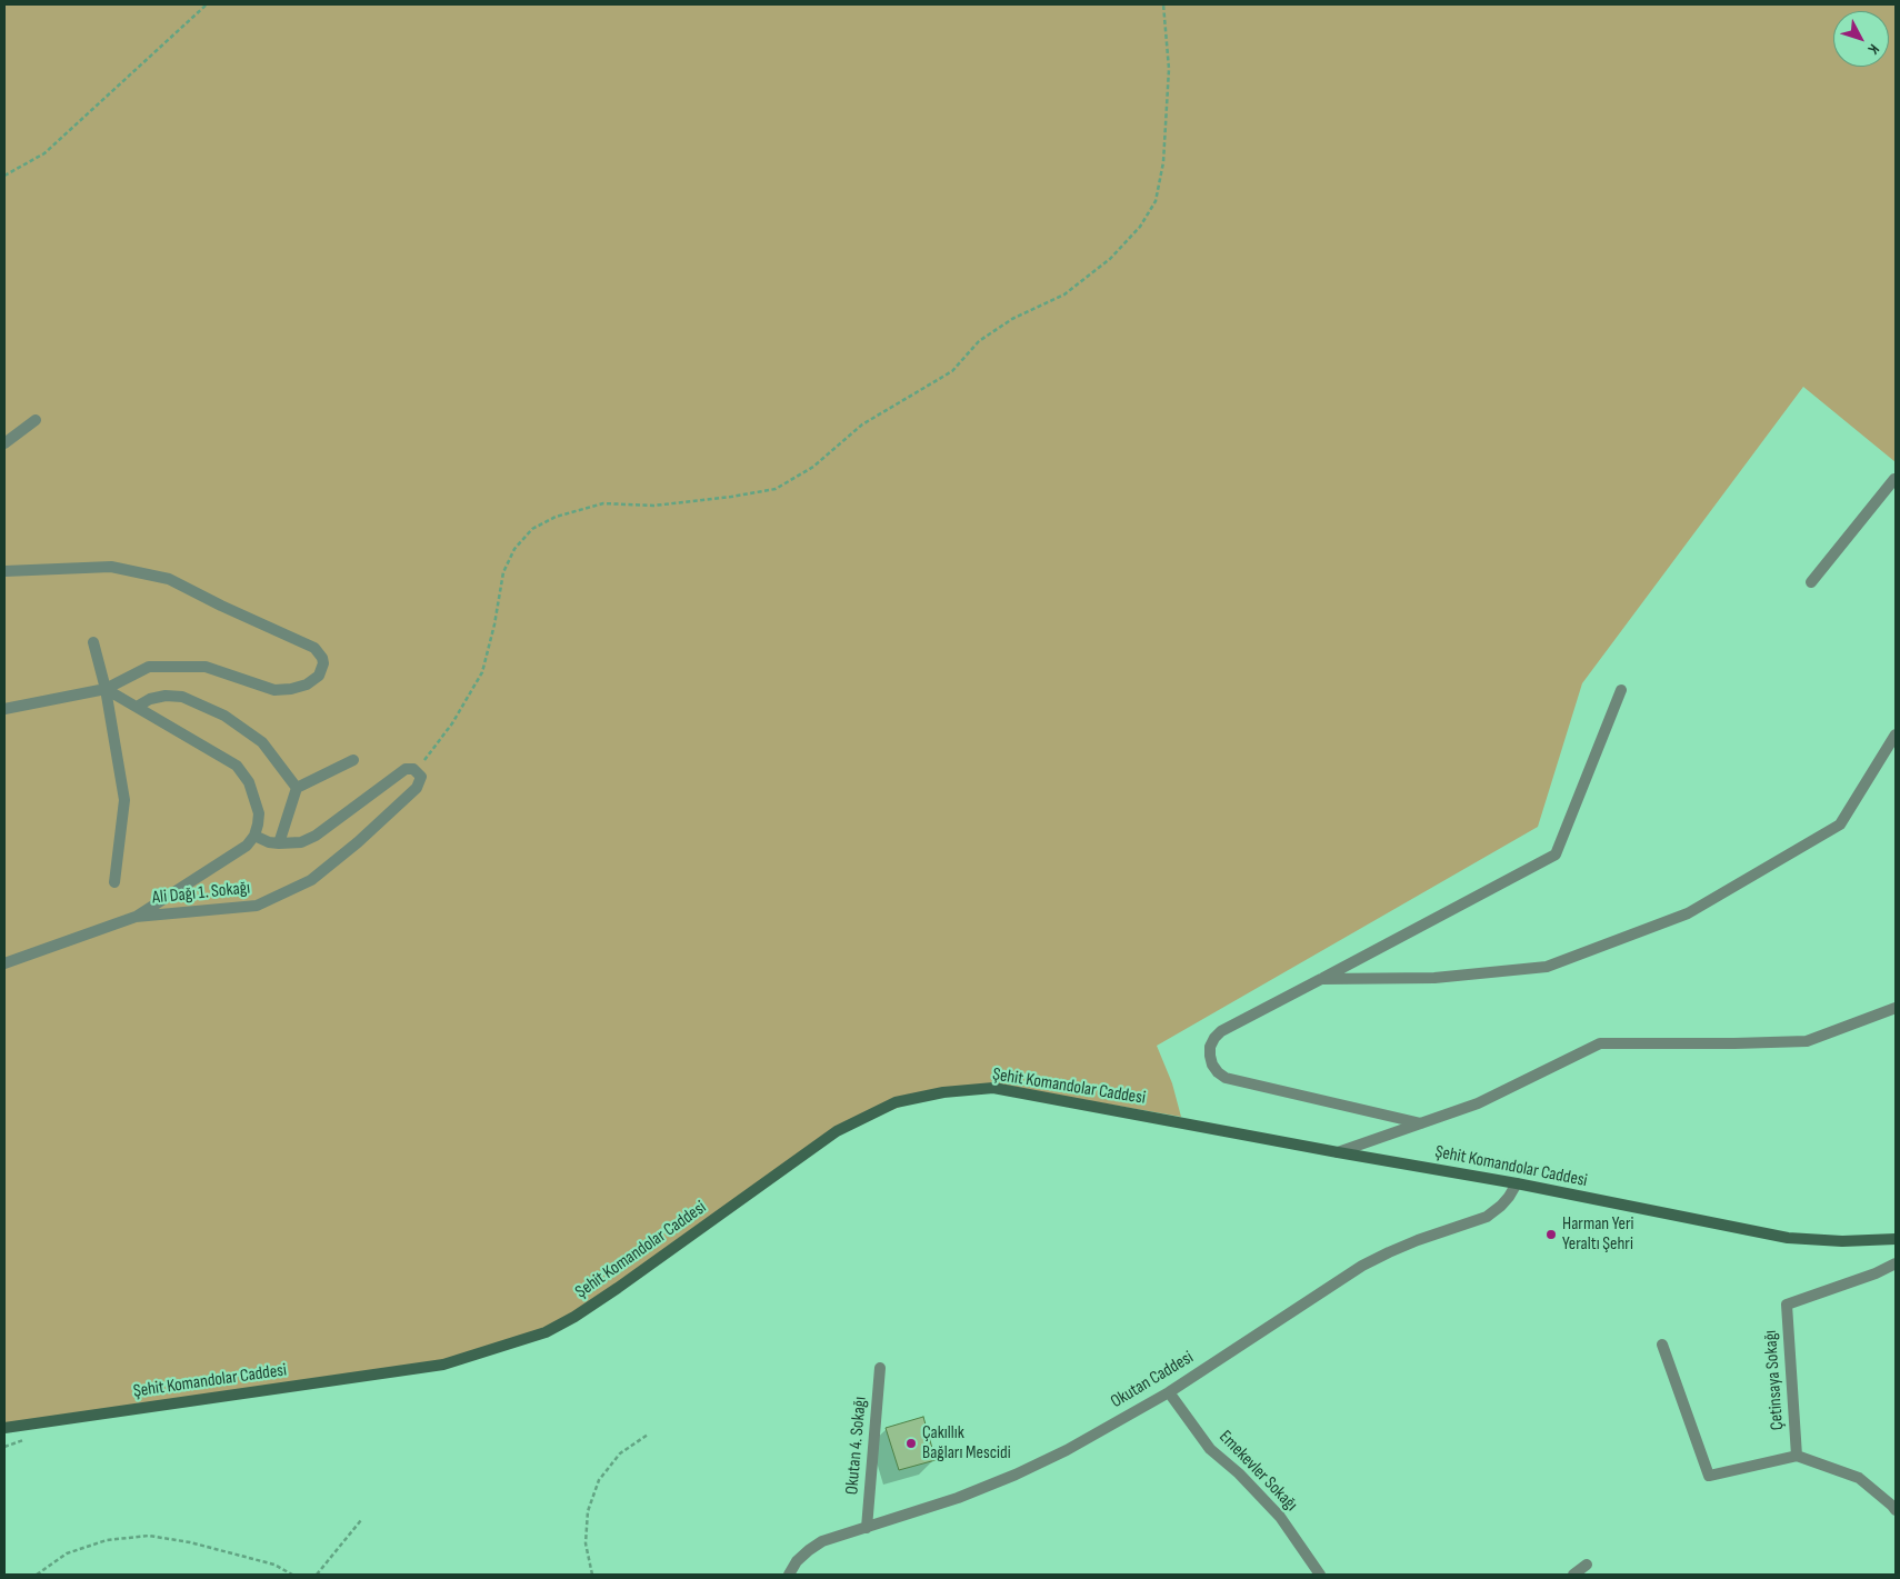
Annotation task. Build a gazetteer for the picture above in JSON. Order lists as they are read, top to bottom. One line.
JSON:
{"streets":{"main road":["Şehit Komandolar Caddesi"],"street":["Ali Dağı 1. Sokağı","Okutan Caddesi","Çetinsaya Sokağı","Okutan 4. Sokağı","Emekevler Sokağı"]},"crossings":[["Şehit Komandolar Caddesi","Okutan Caddesi"],["Okutan Caddesi","Okutan 4. Sokağı"],["Okutan Caddesi","Emekevler Sokağı"]],"places":["Harman Yeri Yeraltı Şehri","Çakıllık Bağları Mescidi"],"north":"bottom right"}
